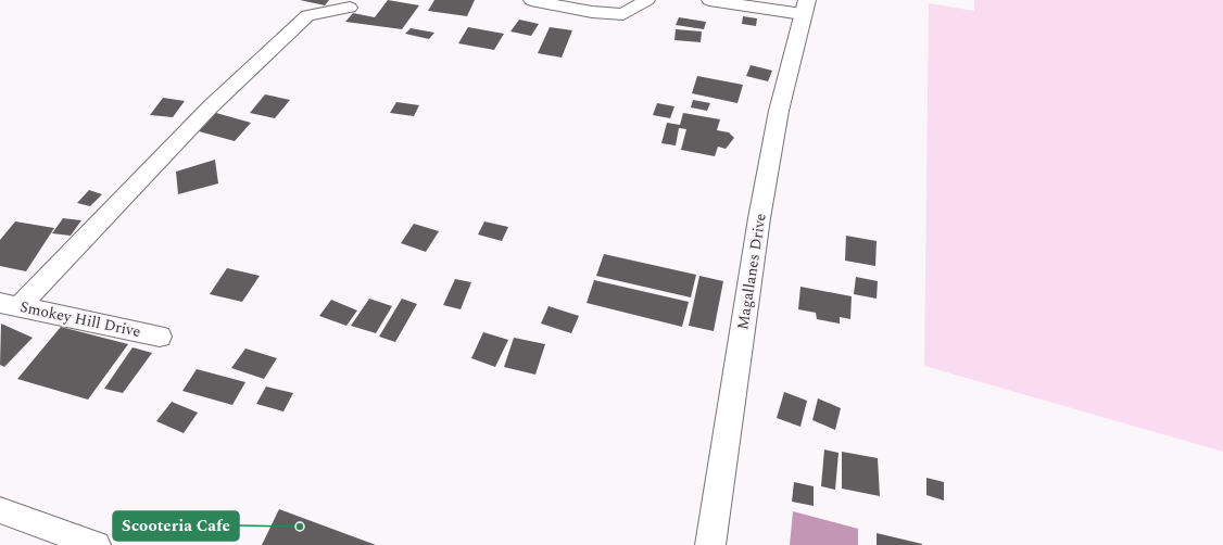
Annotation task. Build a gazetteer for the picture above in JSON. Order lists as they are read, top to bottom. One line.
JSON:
{"streets":{"street":["Magallanes Drive","Smokey Hill Drive"]},"places":["Scooteria Cafe"]}
